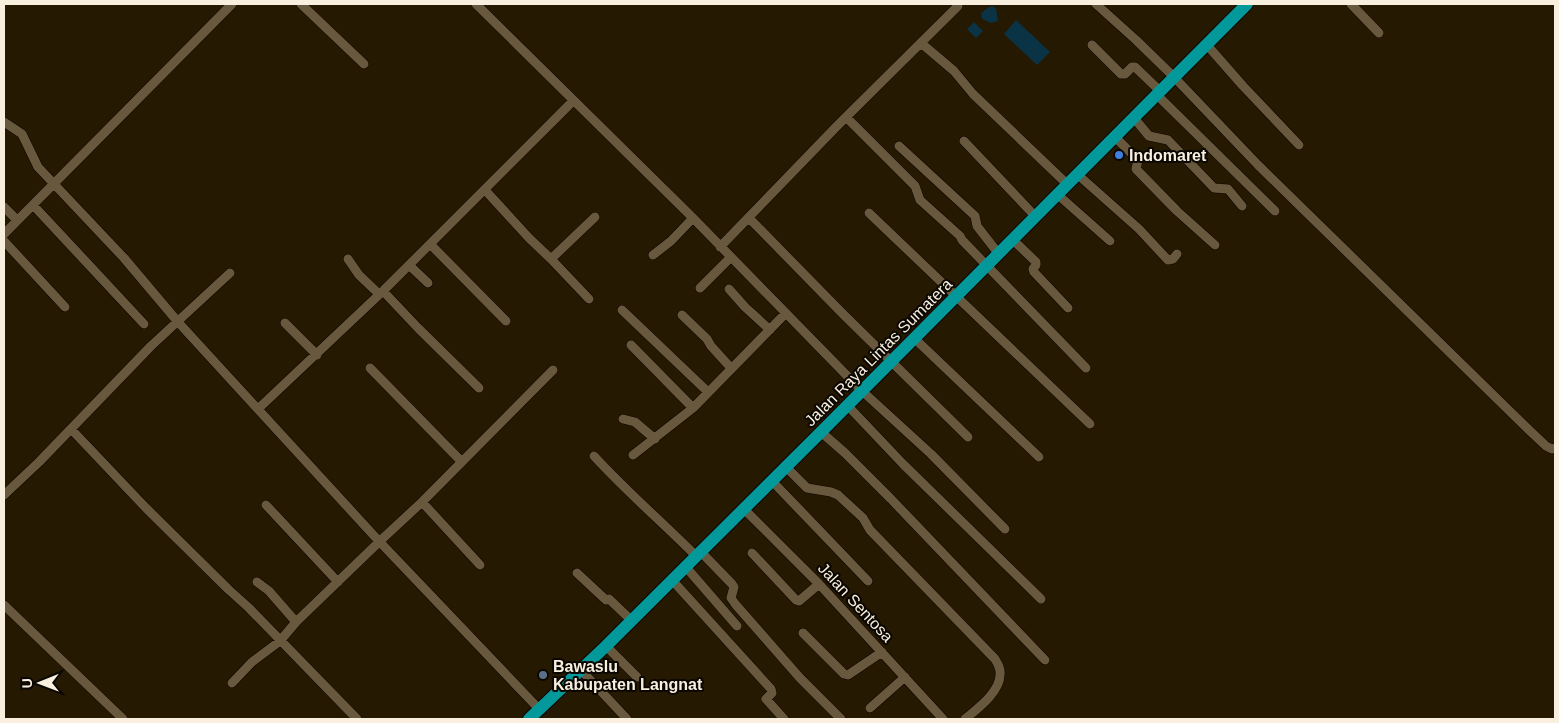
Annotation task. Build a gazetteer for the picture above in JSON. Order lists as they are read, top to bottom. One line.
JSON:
{"streets":{"highway":["Jalan Raya Lintas Sumatera"],"street":["Jalan Sentosa"]},"crossings":[["Jalan Raya Lintas Sumatera","Jalan Sentosa"]],"places":["Indomaret","Bawaslu Kabupaten Langnat"],"north":"left"}
